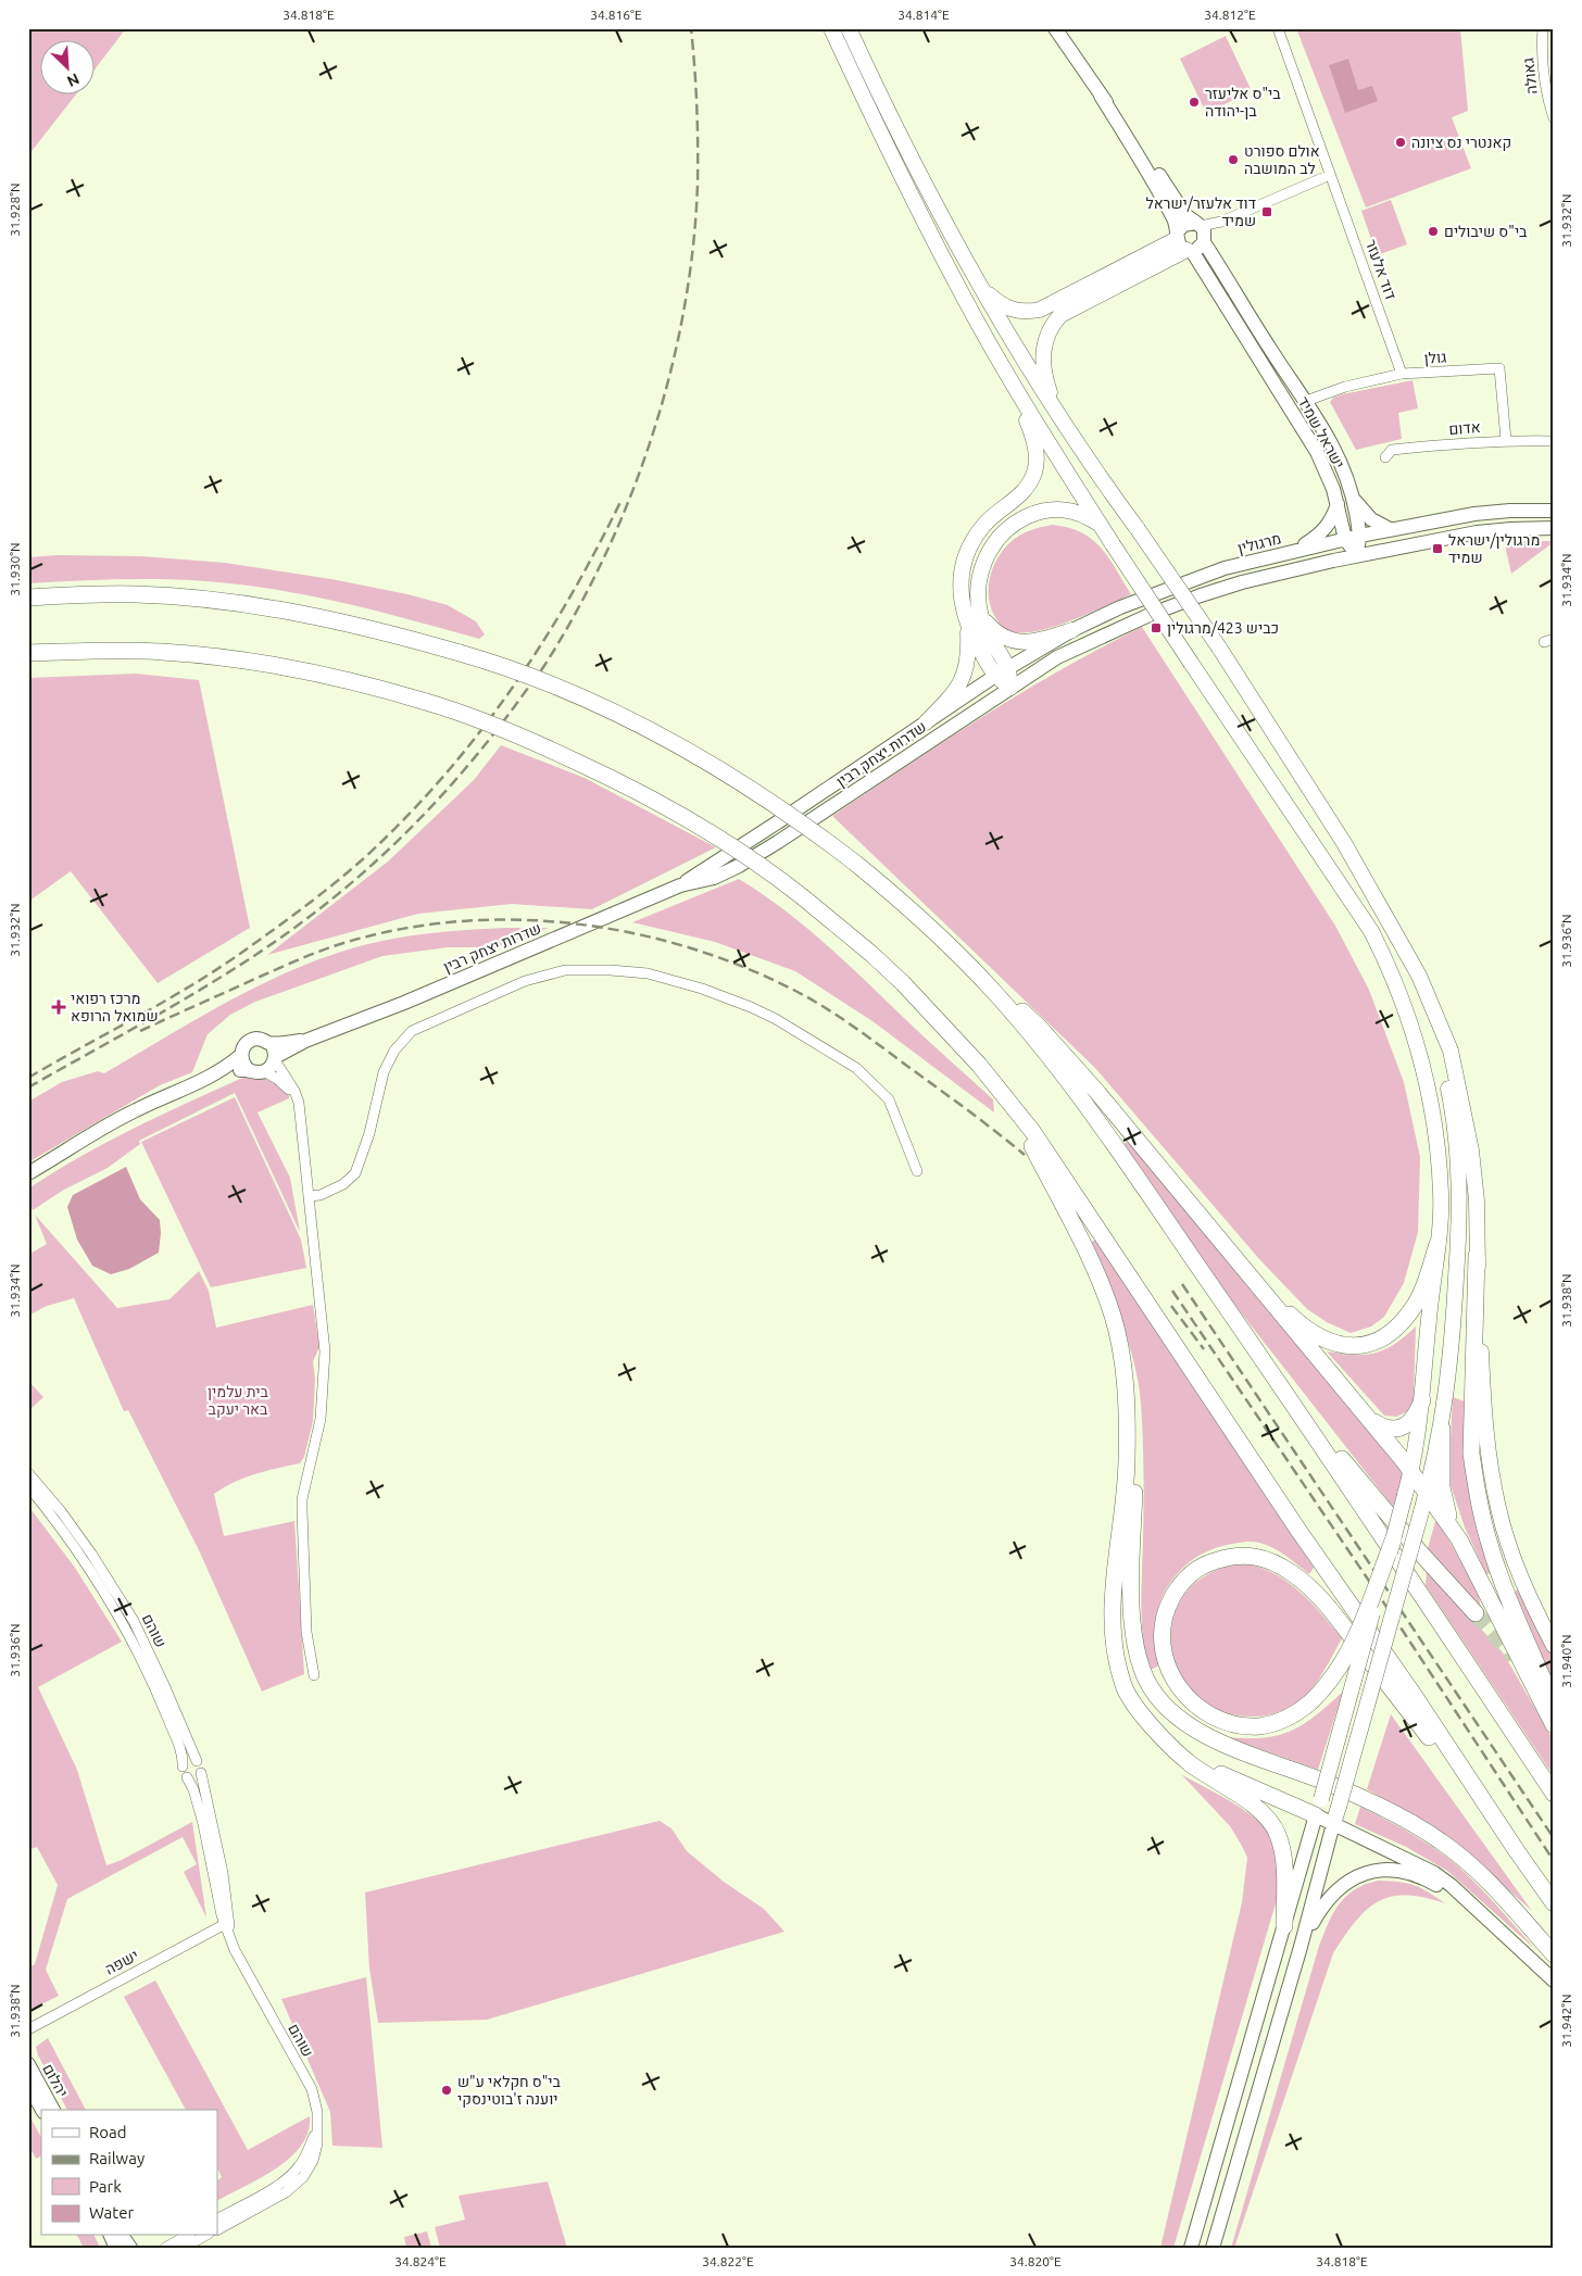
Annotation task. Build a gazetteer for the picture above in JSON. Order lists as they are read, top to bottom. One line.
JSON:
{"streets":{"main road":["ישראל שמיד","מרגולין","שדרות יצחק רבין","יהלום"],"street":["גאולה","דוד אלעזר","גולן","אדום","שוהם","ישפה"]},"crossings":[["דוד אלעזר","גולן"],["גולן","אדום"],["גולן","ישראל שמיד"],["ישראל שמיד","מרגולין"],["מרגולין","שדרות יצחק רבין"],["שוהם","ישפה"]],"parks":["בית עלמין באר יעקב"],"places":{"other":["בי\"ס אליעזר בן-יהודה","קאנטרי נס ציונה","אולם ספורט לב המושבה","בי\"ס שיבולים","בי\"ס חקלאי ע\"ש יוענה ז'בוטינסקי"],"transit":["דוד אלעזר/ישראל שמיד","מרגולין/ישראל שמיד","כביש 423/מרגולין"],"health":["מרכז רפואי שמואל הרופא"]},"legend":["Road","Railway","Park","Water"],"north":"bottom right","coordinates":["34.818°E","34.816°E","34.814°E","34.812°E","31.928°N","31.932°N","31.930°N","31.934°N","31.936°N","31.938°N","31.940°N","31.942°N","34.824°E","34.822°E","34.820°E"]}
